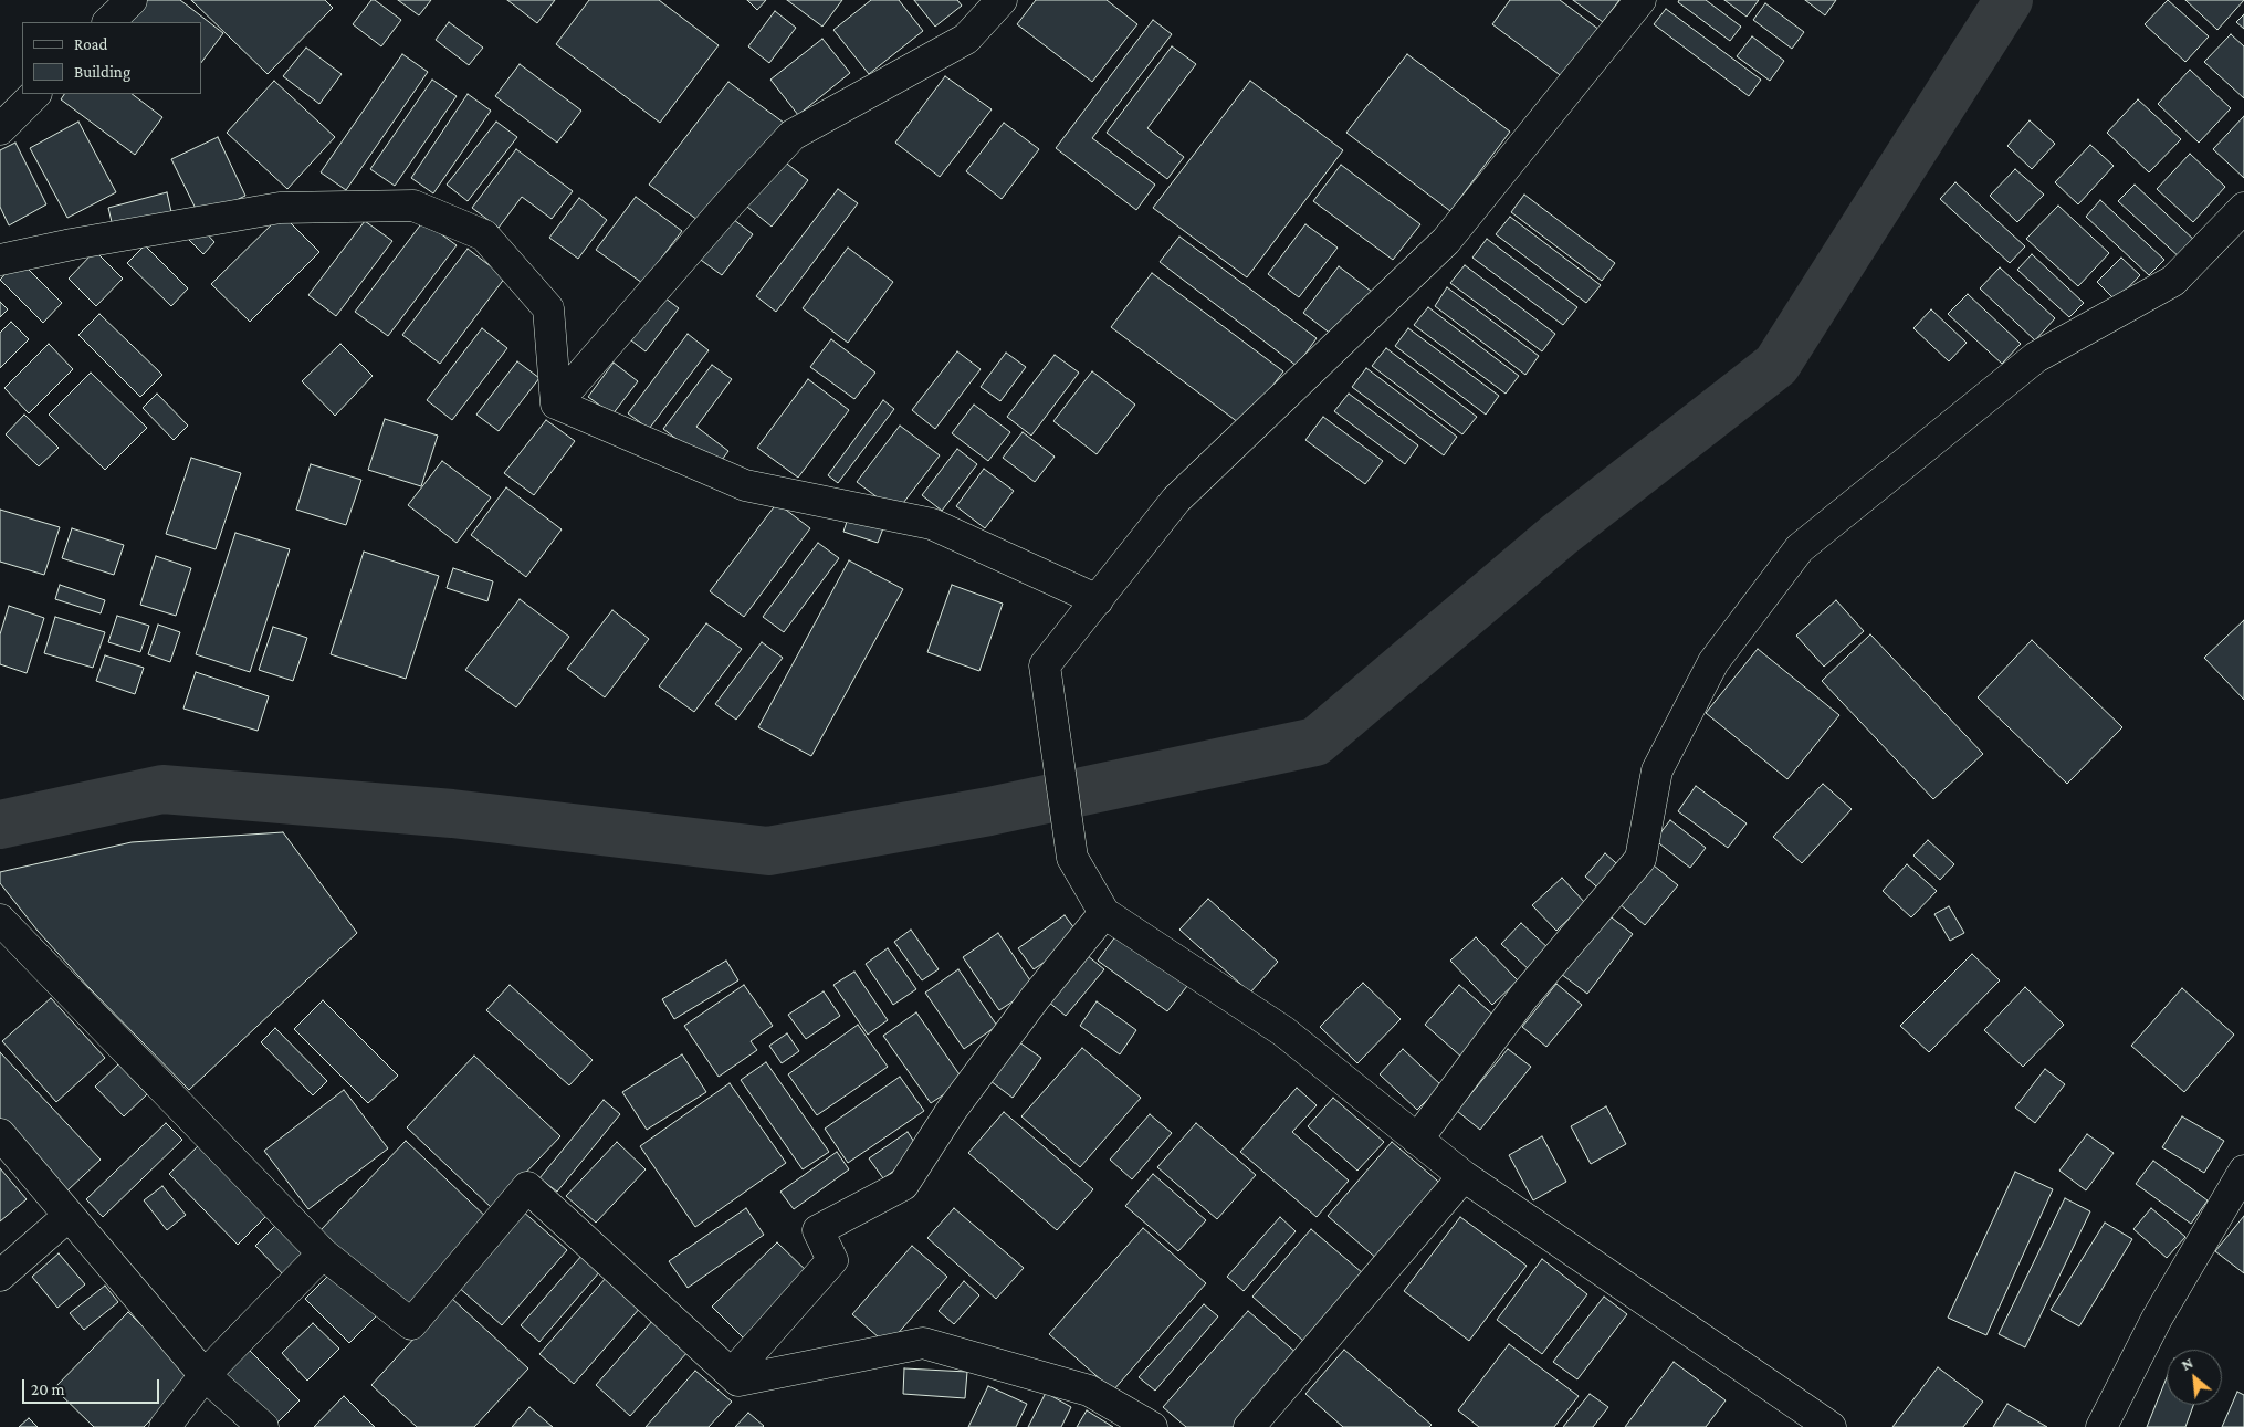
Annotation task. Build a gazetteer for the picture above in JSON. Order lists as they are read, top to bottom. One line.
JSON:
{"legend":["Road","Building"],"scale_bar":"20 m","north":"top left"}
